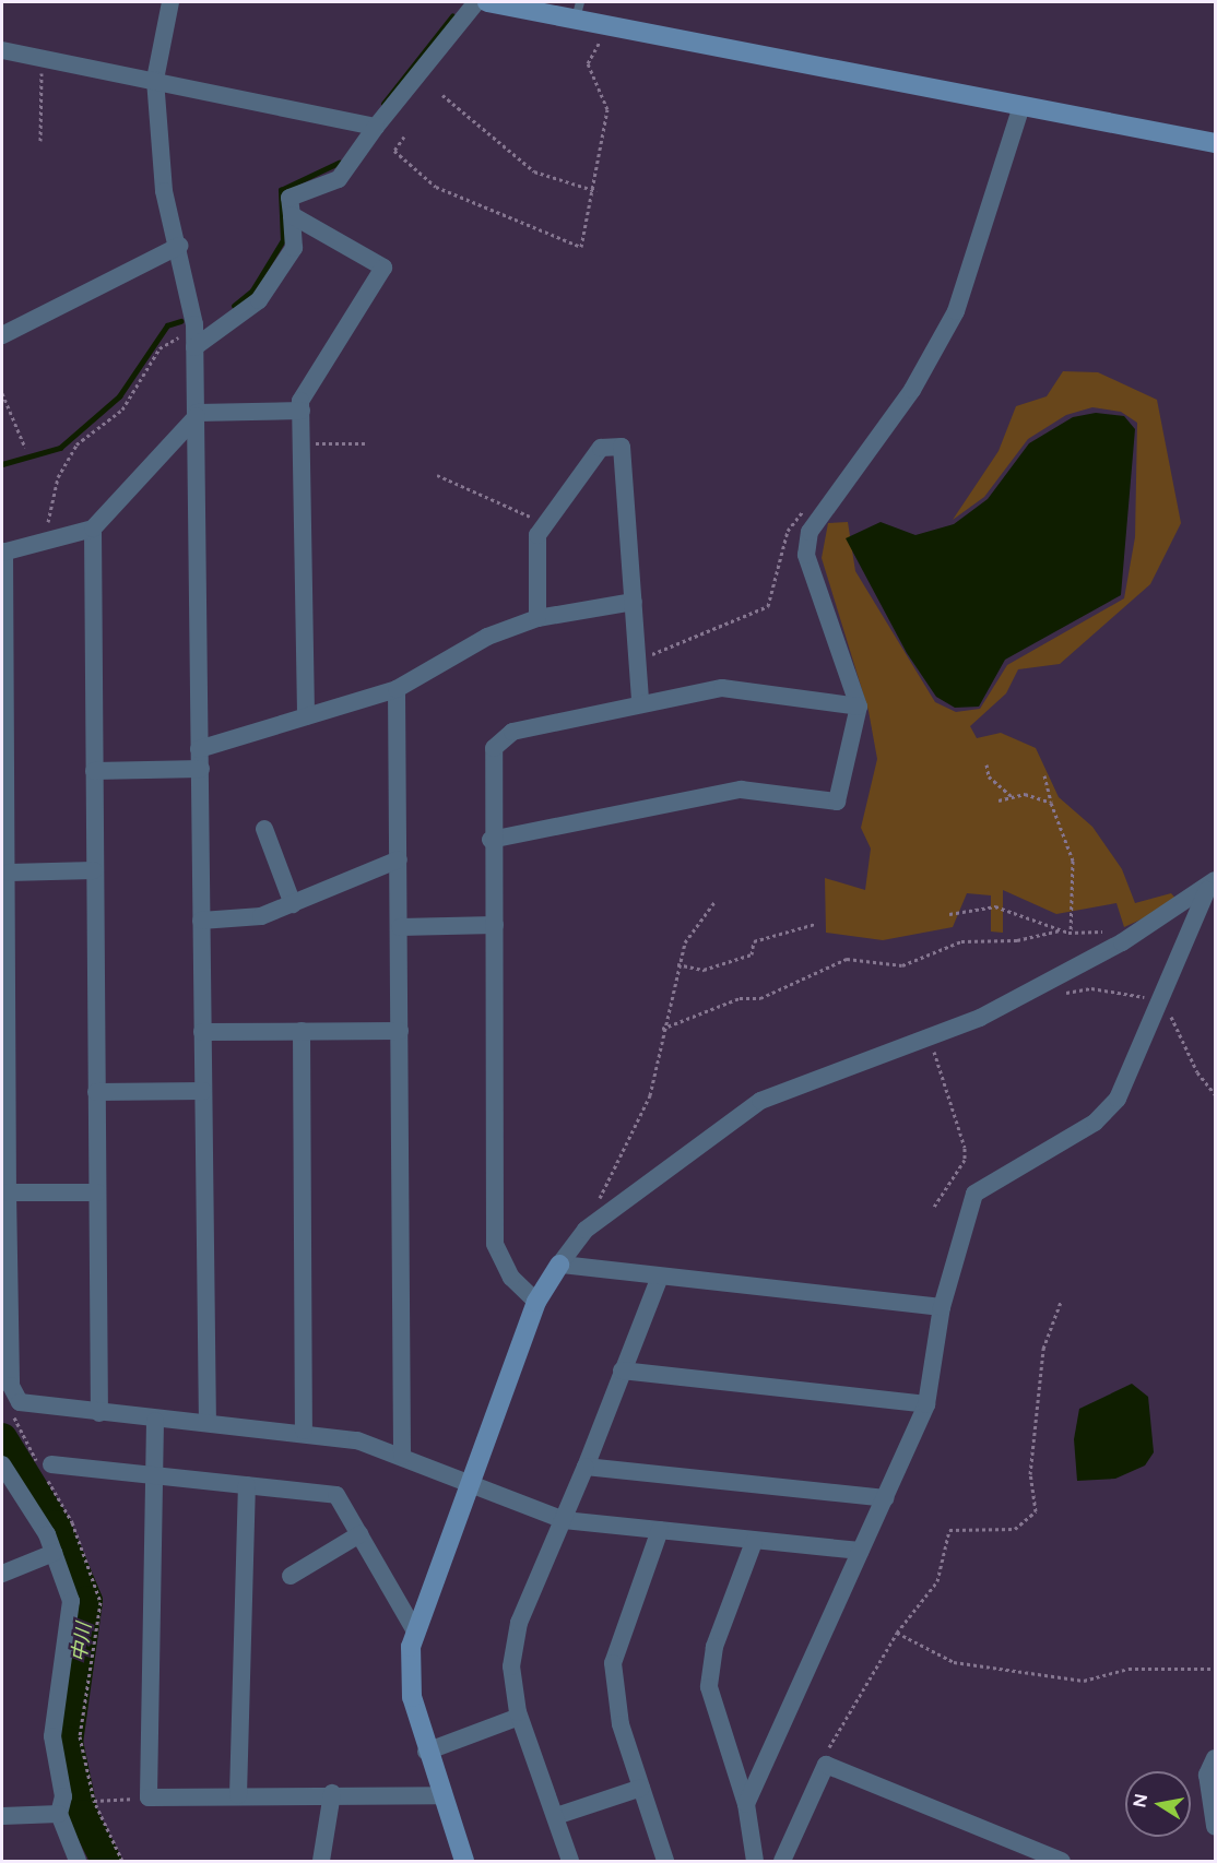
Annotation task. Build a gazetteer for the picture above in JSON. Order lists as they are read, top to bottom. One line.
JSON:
{"water":["中川"],"north":"left"}
